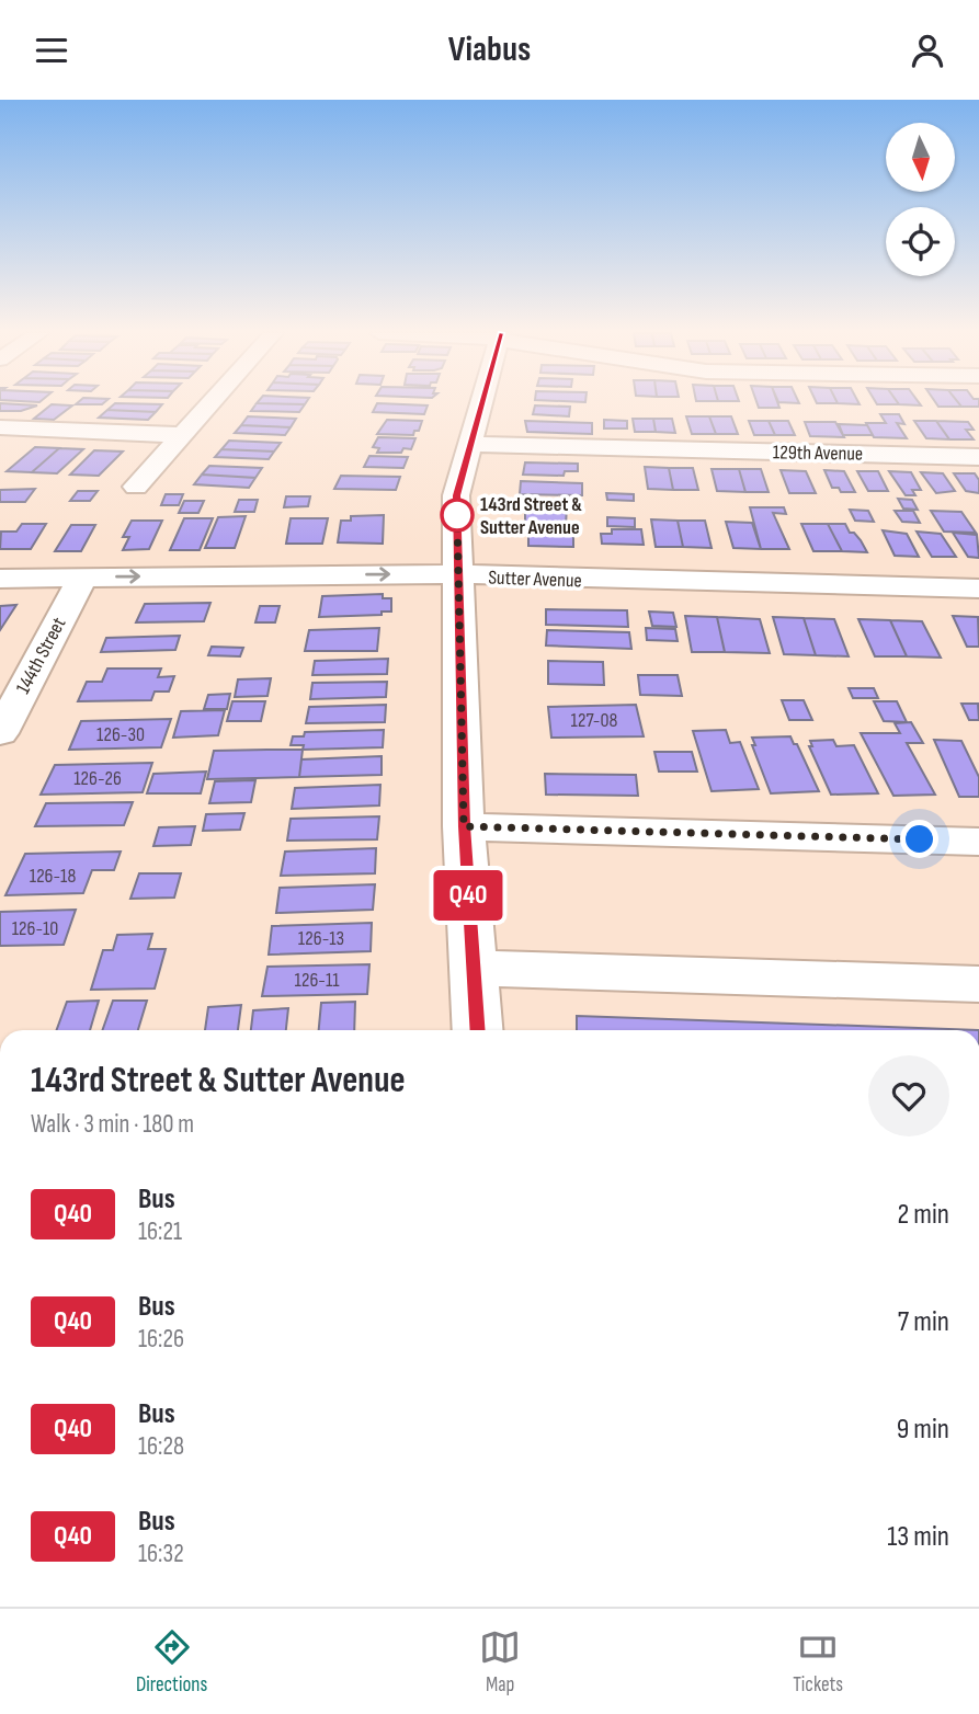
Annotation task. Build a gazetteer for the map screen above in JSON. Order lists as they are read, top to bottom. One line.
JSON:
{"streets":{"street":["129th Avenue","Sutter Avenue","144th Street"]},"crossings":[["Sutter Avenue","144th Street"]],"one_way":["Sutter Avenue"],"places":["143rd Street & Sutter Avenue"],"lines":["bus line Q40"],"house_numbers":["127-08","126-30","126-26","126-18","126-10","126-13","126-11"],"north":"bottom","page":{"header":"Viabus","on_map":"Q40","heading":["143rd Street & Sutter Avenue","Walk · 3 min · 180 m"],"list":[{"mark":"Q40","name":"Bus","note":"16:21","value":"2 min"},{"mark":"Q40","name":"Bus","note":"16:26","value":"7 min"},{"mark":"Q40","name":"Bus","note":"16:28","value":"9 min"},{"mark":"Q40","name":"Bus","note":"16:32","value":"13 min"}],"tabs":["Directions","Map","Tickets"]}}
